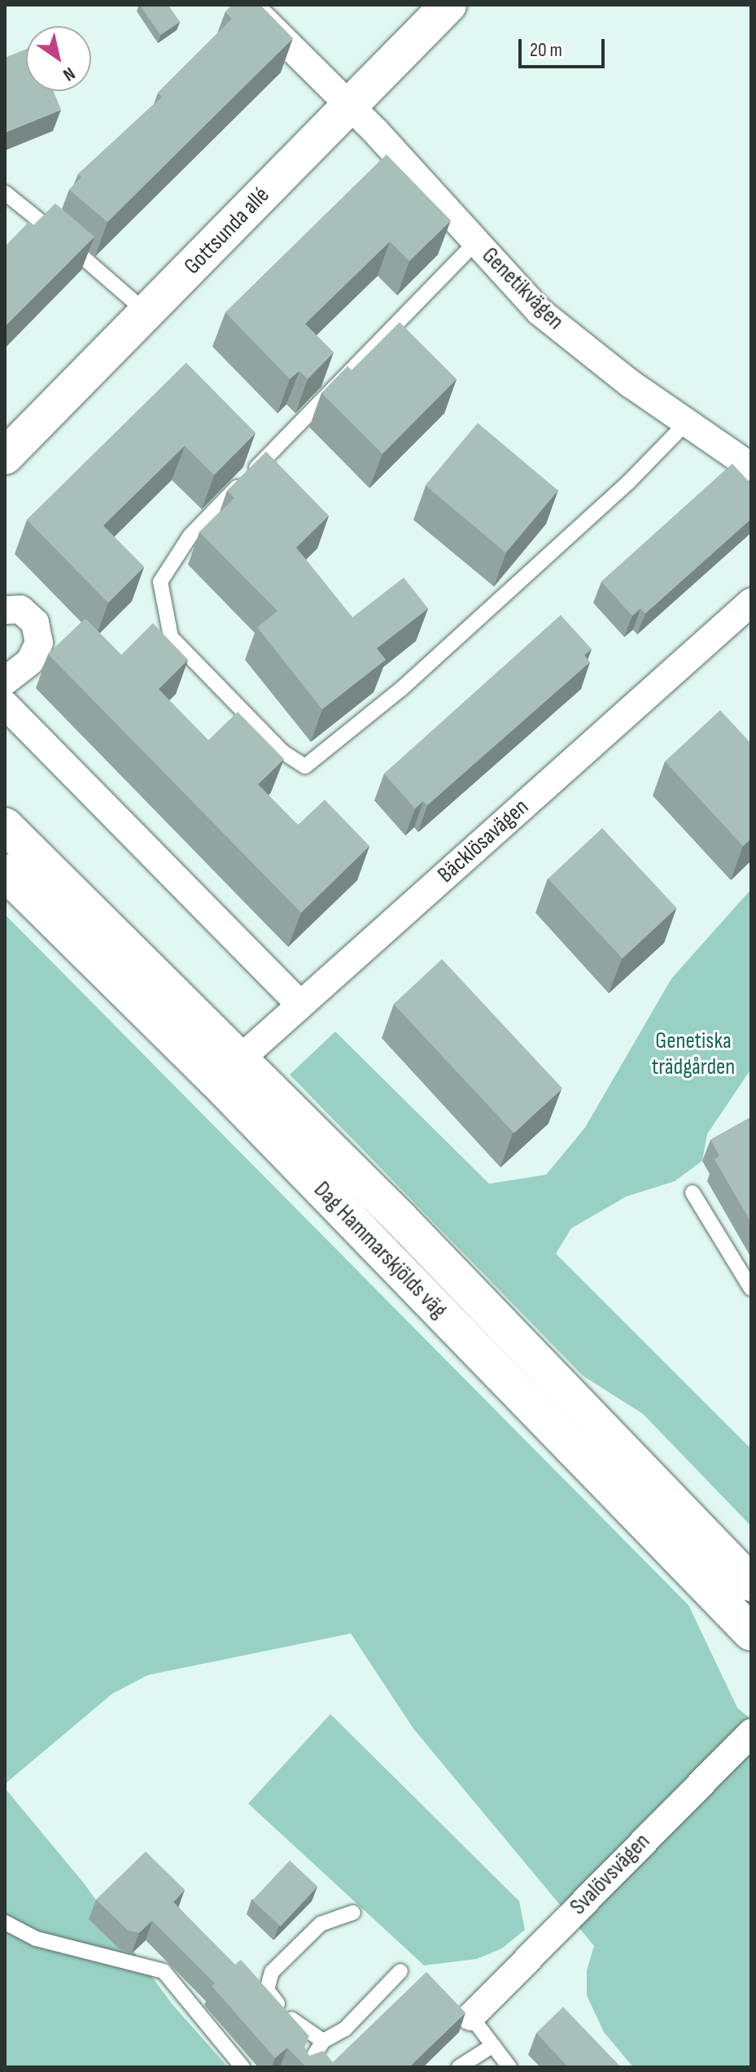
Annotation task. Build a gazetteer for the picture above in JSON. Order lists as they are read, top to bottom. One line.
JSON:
{"streets":{"main road":["Gottsunda allé","Dag Hammarskjölds väg"],"street":["Genetikvägen","Bäcklösavägen","Svalövsvägen"]},"crossings":[["Gottsunda allé","Genetikvägen"],["Bäcklösavägen","Dag Hammarskjölds väg"]],"parks":["Genetiska trädgården"],"scale_bar":"20 m","north":"bottom right"}
